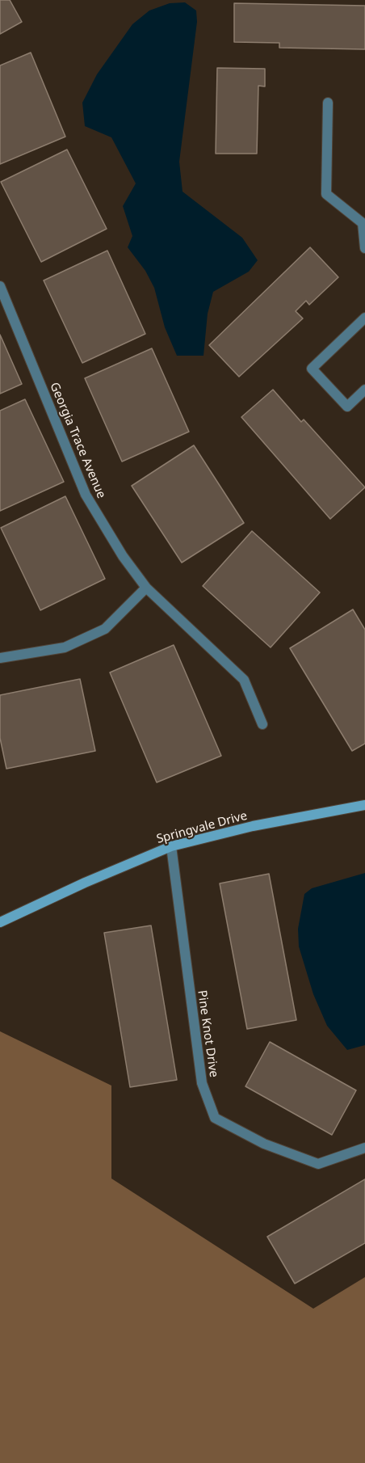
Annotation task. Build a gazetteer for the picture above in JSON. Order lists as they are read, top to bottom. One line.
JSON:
{"streets":{"street":["Georgia Trace Avenue","Springvale Drive","Pine Knot Drive"]},"crossings":[["Springvale Drive","Pine Knot Drive"]]}
